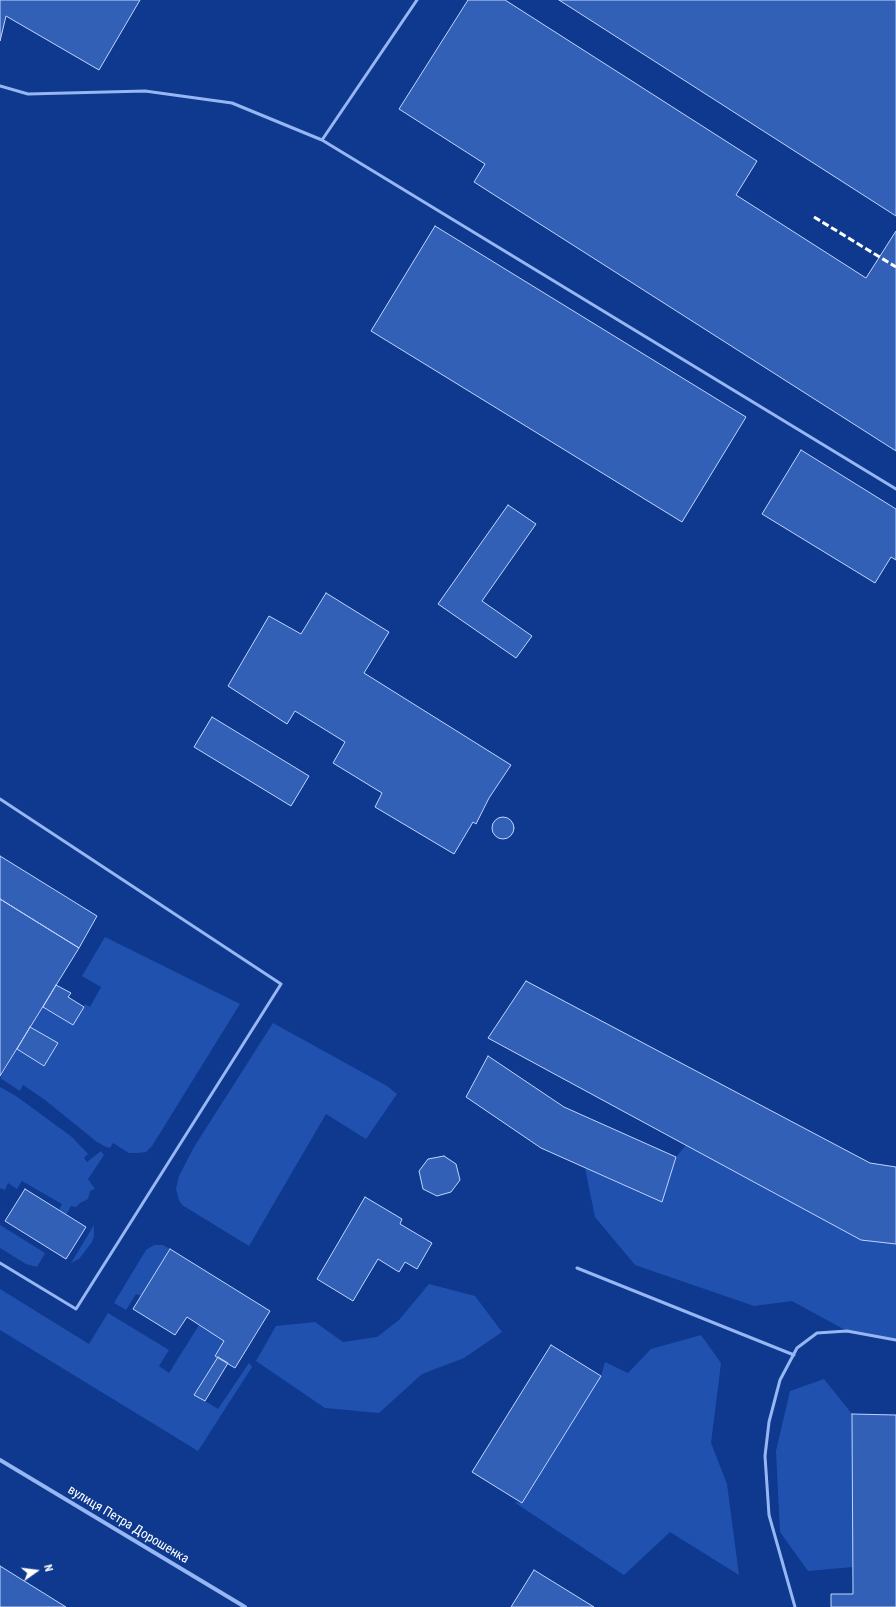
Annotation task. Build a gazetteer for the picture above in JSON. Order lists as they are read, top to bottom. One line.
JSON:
{"streets":{"street":["вулиця Петра Дорошенка"]},"north":"right"}
